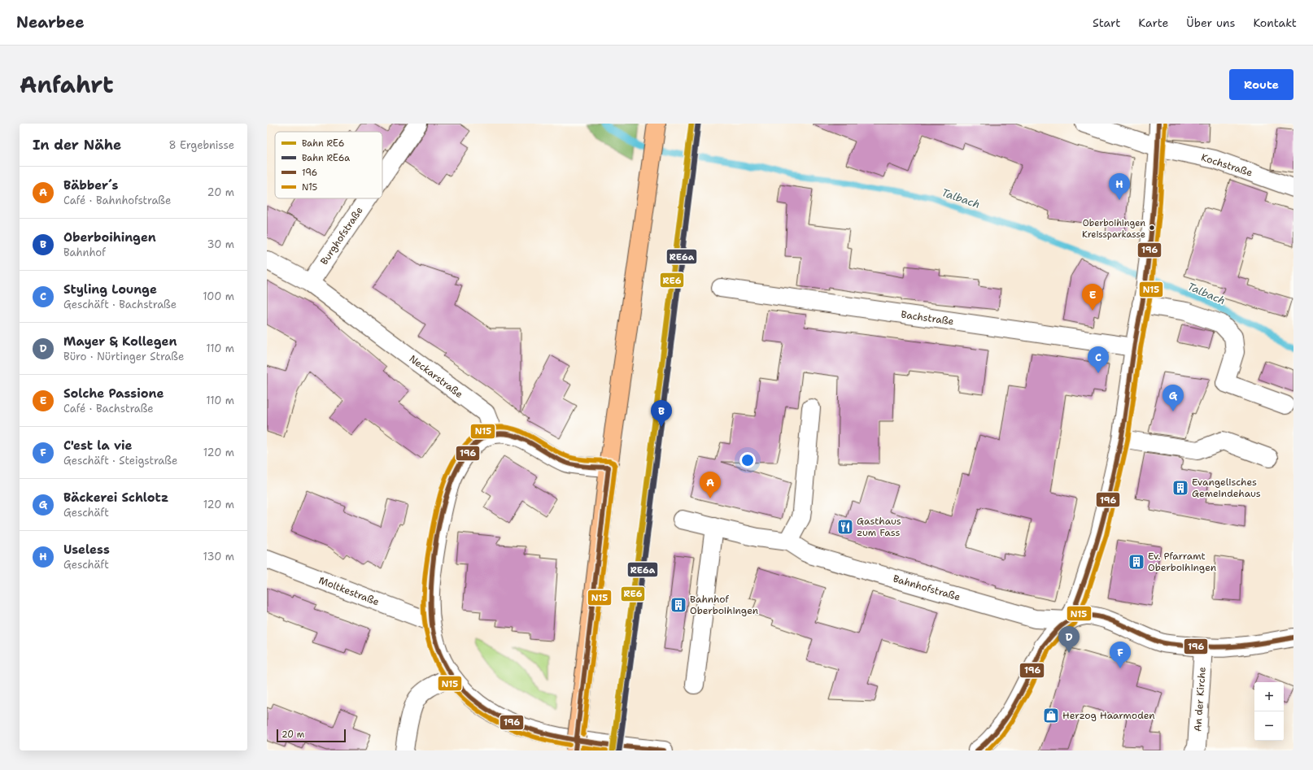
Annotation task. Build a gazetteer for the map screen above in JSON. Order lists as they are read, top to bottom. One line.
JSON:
{"streets":{"street":["Kochstraße","Burghofstraße","Bachstraße","Neckarstraße","Bahnhofstraße","Moltkestraße","An der Kirche"]},"crossings":[["Burghofstraße","Neckarstraße"]],"water":["Talbach"],"places":{"other":["Oberboihingen Kreissparkasse"],"building":["Evangelisches Gemeindehaus","Ev. Pfarramt Oberboihingen","Bahnhof Oberboihingen"],"restaurant":["Gasthaus zum Fass"],"shop":["Herzog Haarmoden"]},"lines":["rail line RE6","transit line 196","transit line N15","rail line RE6a"],"legend":["Bahn RE6","Bahn RE6a","196","N15"],"scale_bar":"20 m","page":{"header":"Nearbee","nav":["Start","Karte","Über uns","Kontakt"],"title":"Anfahrt","buttons":"Route","heading":["In der Nähe","8 Ergebnisse"],"list":[{"mark":"A","name":"Bäbber´s","note":"Café · Bahnhofstraße","value":"20 m"},{"mark":"B","name":"Oberboihingen","note":"Bahnhof","value":"30 m"},{"mark":"C","name":"Styling Lounge","note":"Geschäft · Bachstraße","value":"100 m"},{"mark":"D","name":"Mayer & Kollegen","note":"Büro · Nürtinger Straße","value":"110 m"},{"mark":"E","name":"Solche Passione","note":"Café · Bachstraße","value":"110 m"},{"mark":"F","name":"C'est la vie","note":"Geschäft · Steigstraße","value":"120 m"},{"mark":"G","name":"Bäckerei Schlotz","note":"Geschäft","value":"120 m"},{"mark":"H","name":"Useless","note":"Geschäft","value":"130 m"}],"pins":["H","E","C","G","B","A","D","F"],"map_buttons":["+","−"],"scale":"20 m"}}
